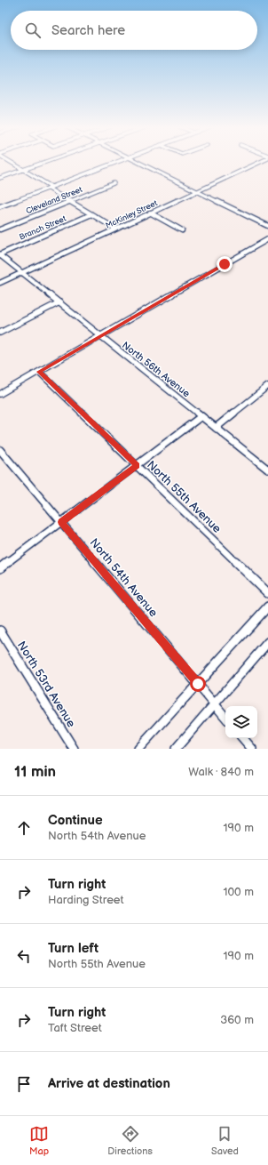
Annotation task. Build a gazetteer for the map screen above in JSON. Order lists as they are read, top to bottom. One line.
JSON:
{"streets":{"street":["Cleveland Street","McKinley Street","Branch Street","North 56th Avenue","North 55th Avenue","North 54th Avenue","North 53rd Avenue"]},"crossings":[["McKinley Street","North 56th Avenue"],["Branch Street","North 56th Avenue"]],"page":{"search":"Search here","heading":["11 min","Walk · 840 m"],"list":[["Continue","North 54th Avenue","190 m"],["Turn right","Harding Street","100 m"],["Turn left","North 55th Avenue","190 m"],["Turn right","Taft Street","360 m"],"Arrive at destination"],"nav":["Map","Directions","Saved"]}}
